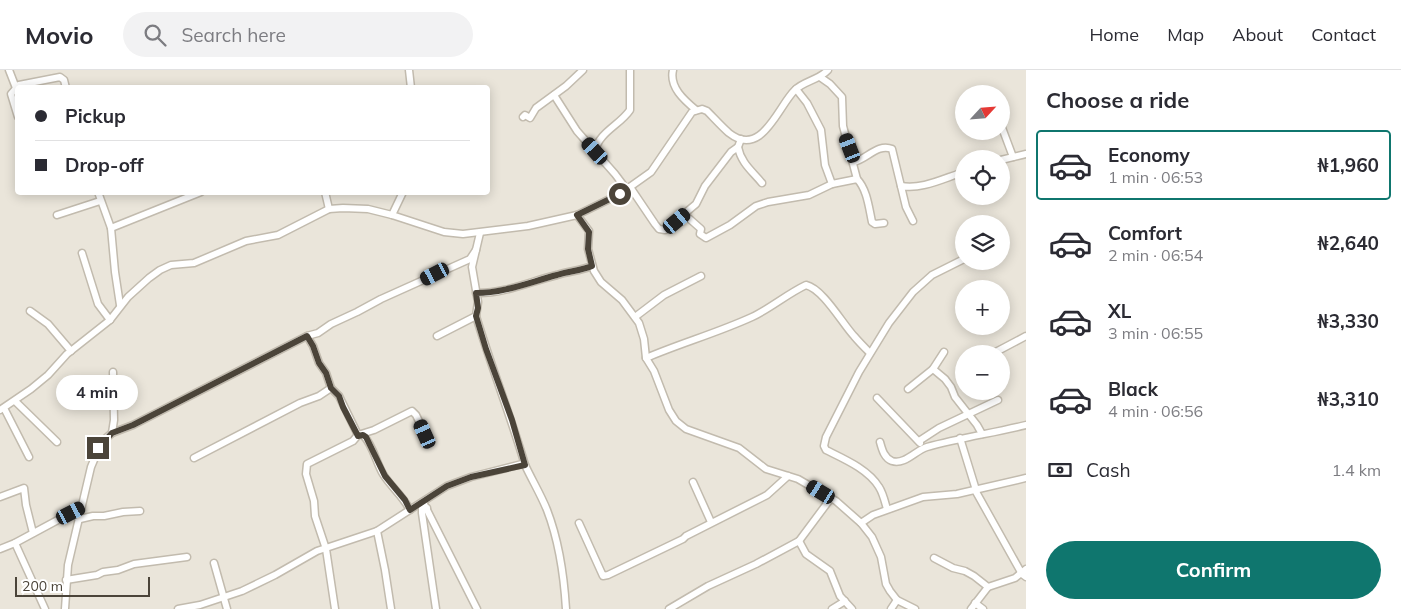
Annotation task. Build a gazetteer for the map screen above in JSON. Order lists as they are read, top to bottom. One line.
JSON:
{"scale_bar":"200 m","north":"top right","page":{"header":"Movio","search":"Search here","nav":["Home","Map","About","Contact"],"heading":"Choose a ride","map_buttons":["+","−"],"banner":["Pickup","Drop-off"],"list":[{"name":"Economy","note":"1 min · 06:53","value":"₦1,960"},{"name":"Comfort","note":"2 min · 06:54","value":"₦2,640"},{"name":"XL","note":"3 min · 06:55","value":"₦3,330"},{"name":"Black","note":"4 min · 06:56","value":"₦3,310"}],"bubble":"4 min","pay":["Cash","1.4 km"],"buttons":"Confirm","scale":"200 m"}}
